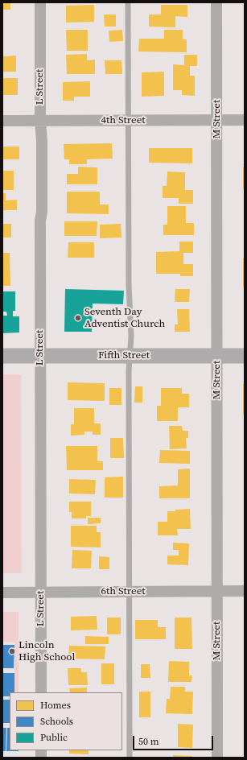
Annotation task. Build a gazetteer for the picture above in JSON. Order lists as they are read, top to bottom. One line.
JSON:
{"streets":{"street":["L Street","M Street","4th Street","Fifth Street","6th Street"]},"crossings":[["L Street","4th Street"],["L Street","Fifth Street"],["L Street","6th Street"],["M Street","4th Street"],["M Street","Fifth Street"],["M Street","6th Street"]],"places":["Seventh Day Adventist Church","Lincoln High School"],"legend":["Homes","Schools","Public"],"scale_bar":"50 m"}
